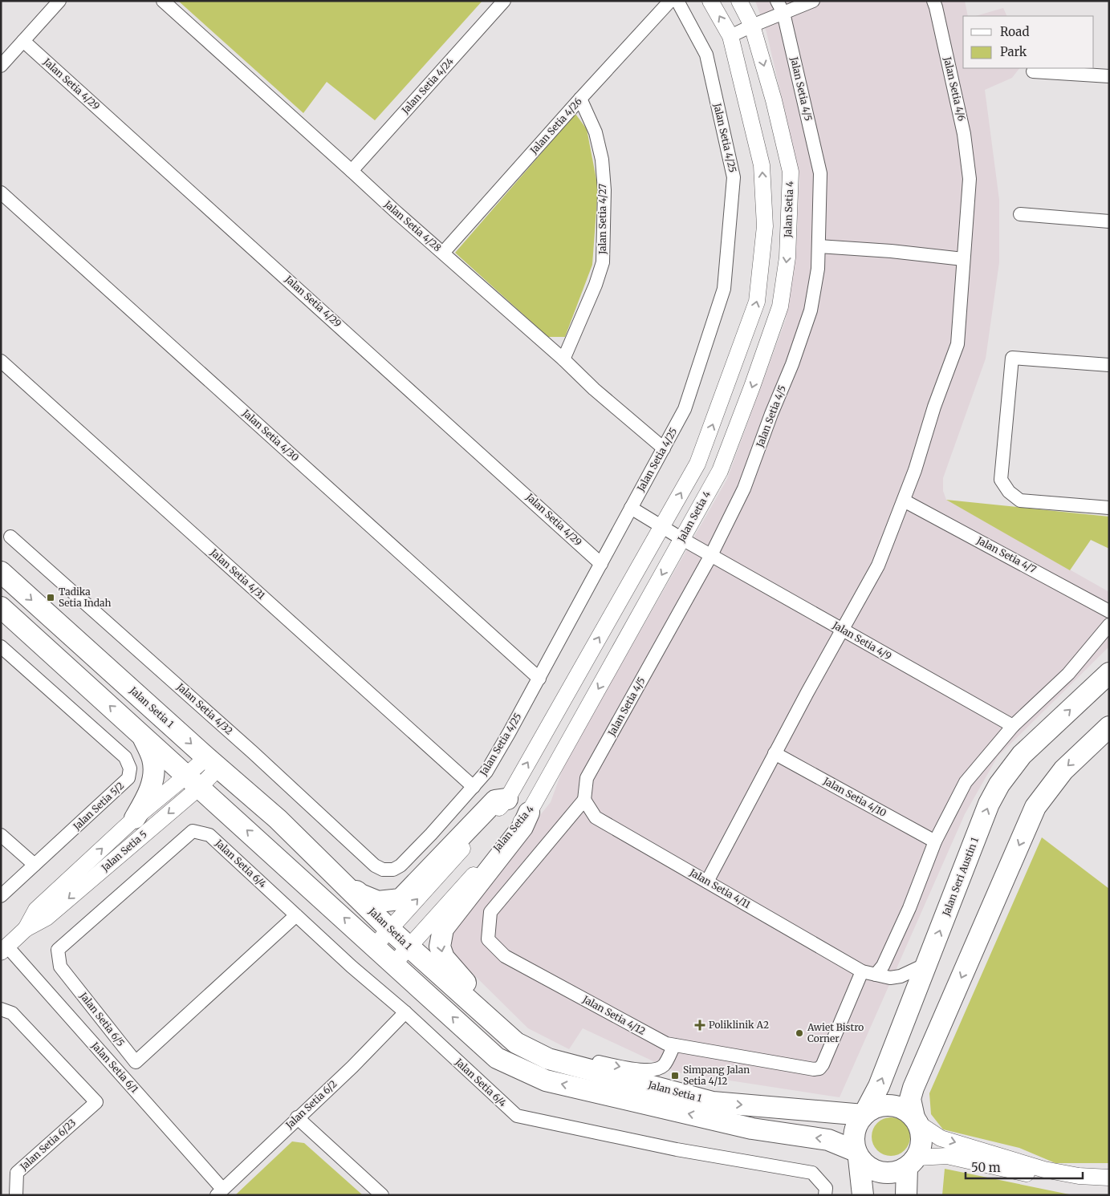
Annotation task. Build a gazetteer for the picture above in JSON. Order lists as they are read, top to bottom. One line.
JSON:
{"streets":{"main road":["Jalan Setia 1","Jalan Seri Austin 1"],"street":["Jalan Setia 4/29","Jalan Setia 4/24","Jalan Setia 4/5","Jalan Setia 4/6","Jalan Setia 4/26","Jalan Setia 4/25","Jalan Setia 4","Jalan Setia 4/27","Jalan Setia 4/28","Jalan Setia 4/30","Jalan Setia 4/7","Jalan Setia 4/31","Jalan Setia 4/9","Jalan Setia 4/32","Jalan Setia 4/10","Jalan Setia 5/2","Jalan Setia 5","Jalan Setia 6/4","Jalan Setia 4/11","Jalan Setia 4/12","Jalan Setia 6/5","Jalan Setia 6/1","Jalan Setia 6/2","Jalan Setia 6/23"]},"crossings":[["Jalan Setia 4/29","Jalan Setia 4/25"],["Jalan Setia 4/24","Jalan Setia 4/28"],["Jalan Setia 4/5","Jalan Setia 4/9"],["Jalan Setia 4/5","Jalan Setia 4/11"],["Jalan Setia 4/5","Jalan Setia 4/12"],["Jalan Setia 4/6","Jalan Setia 4/7"],["Jalan Setia 4/6","Jalan Setia 4/9"],["Jalan Setia 4/6","Jalan Setia 4/10"],["Jalan Setia 4/6","Jalan Setia 4/11"],["Jalan Setia 4/26","Jalan Setia 4/27"],["Jalan Setia 4/26","Jalan Setia 4/28"],["Jalan Setia 4/25","Jalan Setia 4/28"],["Jalan Setia 4/25","Jalan Setia 4/30"],["Jalan Setia 4/25","Jalan Setia 4/31"],["Jalan Setia 4/25","Jalan Setia 4/9"],["Jalan Setia 4/25","Jalan Setia 4/32"],["Jalan Setia 4","Jalan Setia 4/9"],["Jalan Setia 4","Jalan Setia 1"],["Jalan Setia 4/27","Jalan Setia 4/28"],["Jalan Setia 1","Jalan Setia 5"],["Jalan Setia 1","Jalan Seri Austin 1"],["Jalan Setia 5","Jalan Setia 6/1"],["Jalan Setia 6/4","Jalan Setia 6/5"],["Jalan Setia 6/4","Jalan Setia 6/2"],["Jalan Seri Austin 1","Jalan Setia 4/11"],["Jalan Setia 4/11","Jalan Setia 4/12"],["Jalan Setia 6/1","Jalan Setia 6/2"]],"places":{"transit":["Tadika Setia Indah","Simpang Jalan Setia 4/12"],"health":["Poliklinik A2"],"other":["Awiet Bistro Corner"]},"legend":["Road","Park"],"scale_bar":"50 m"}
